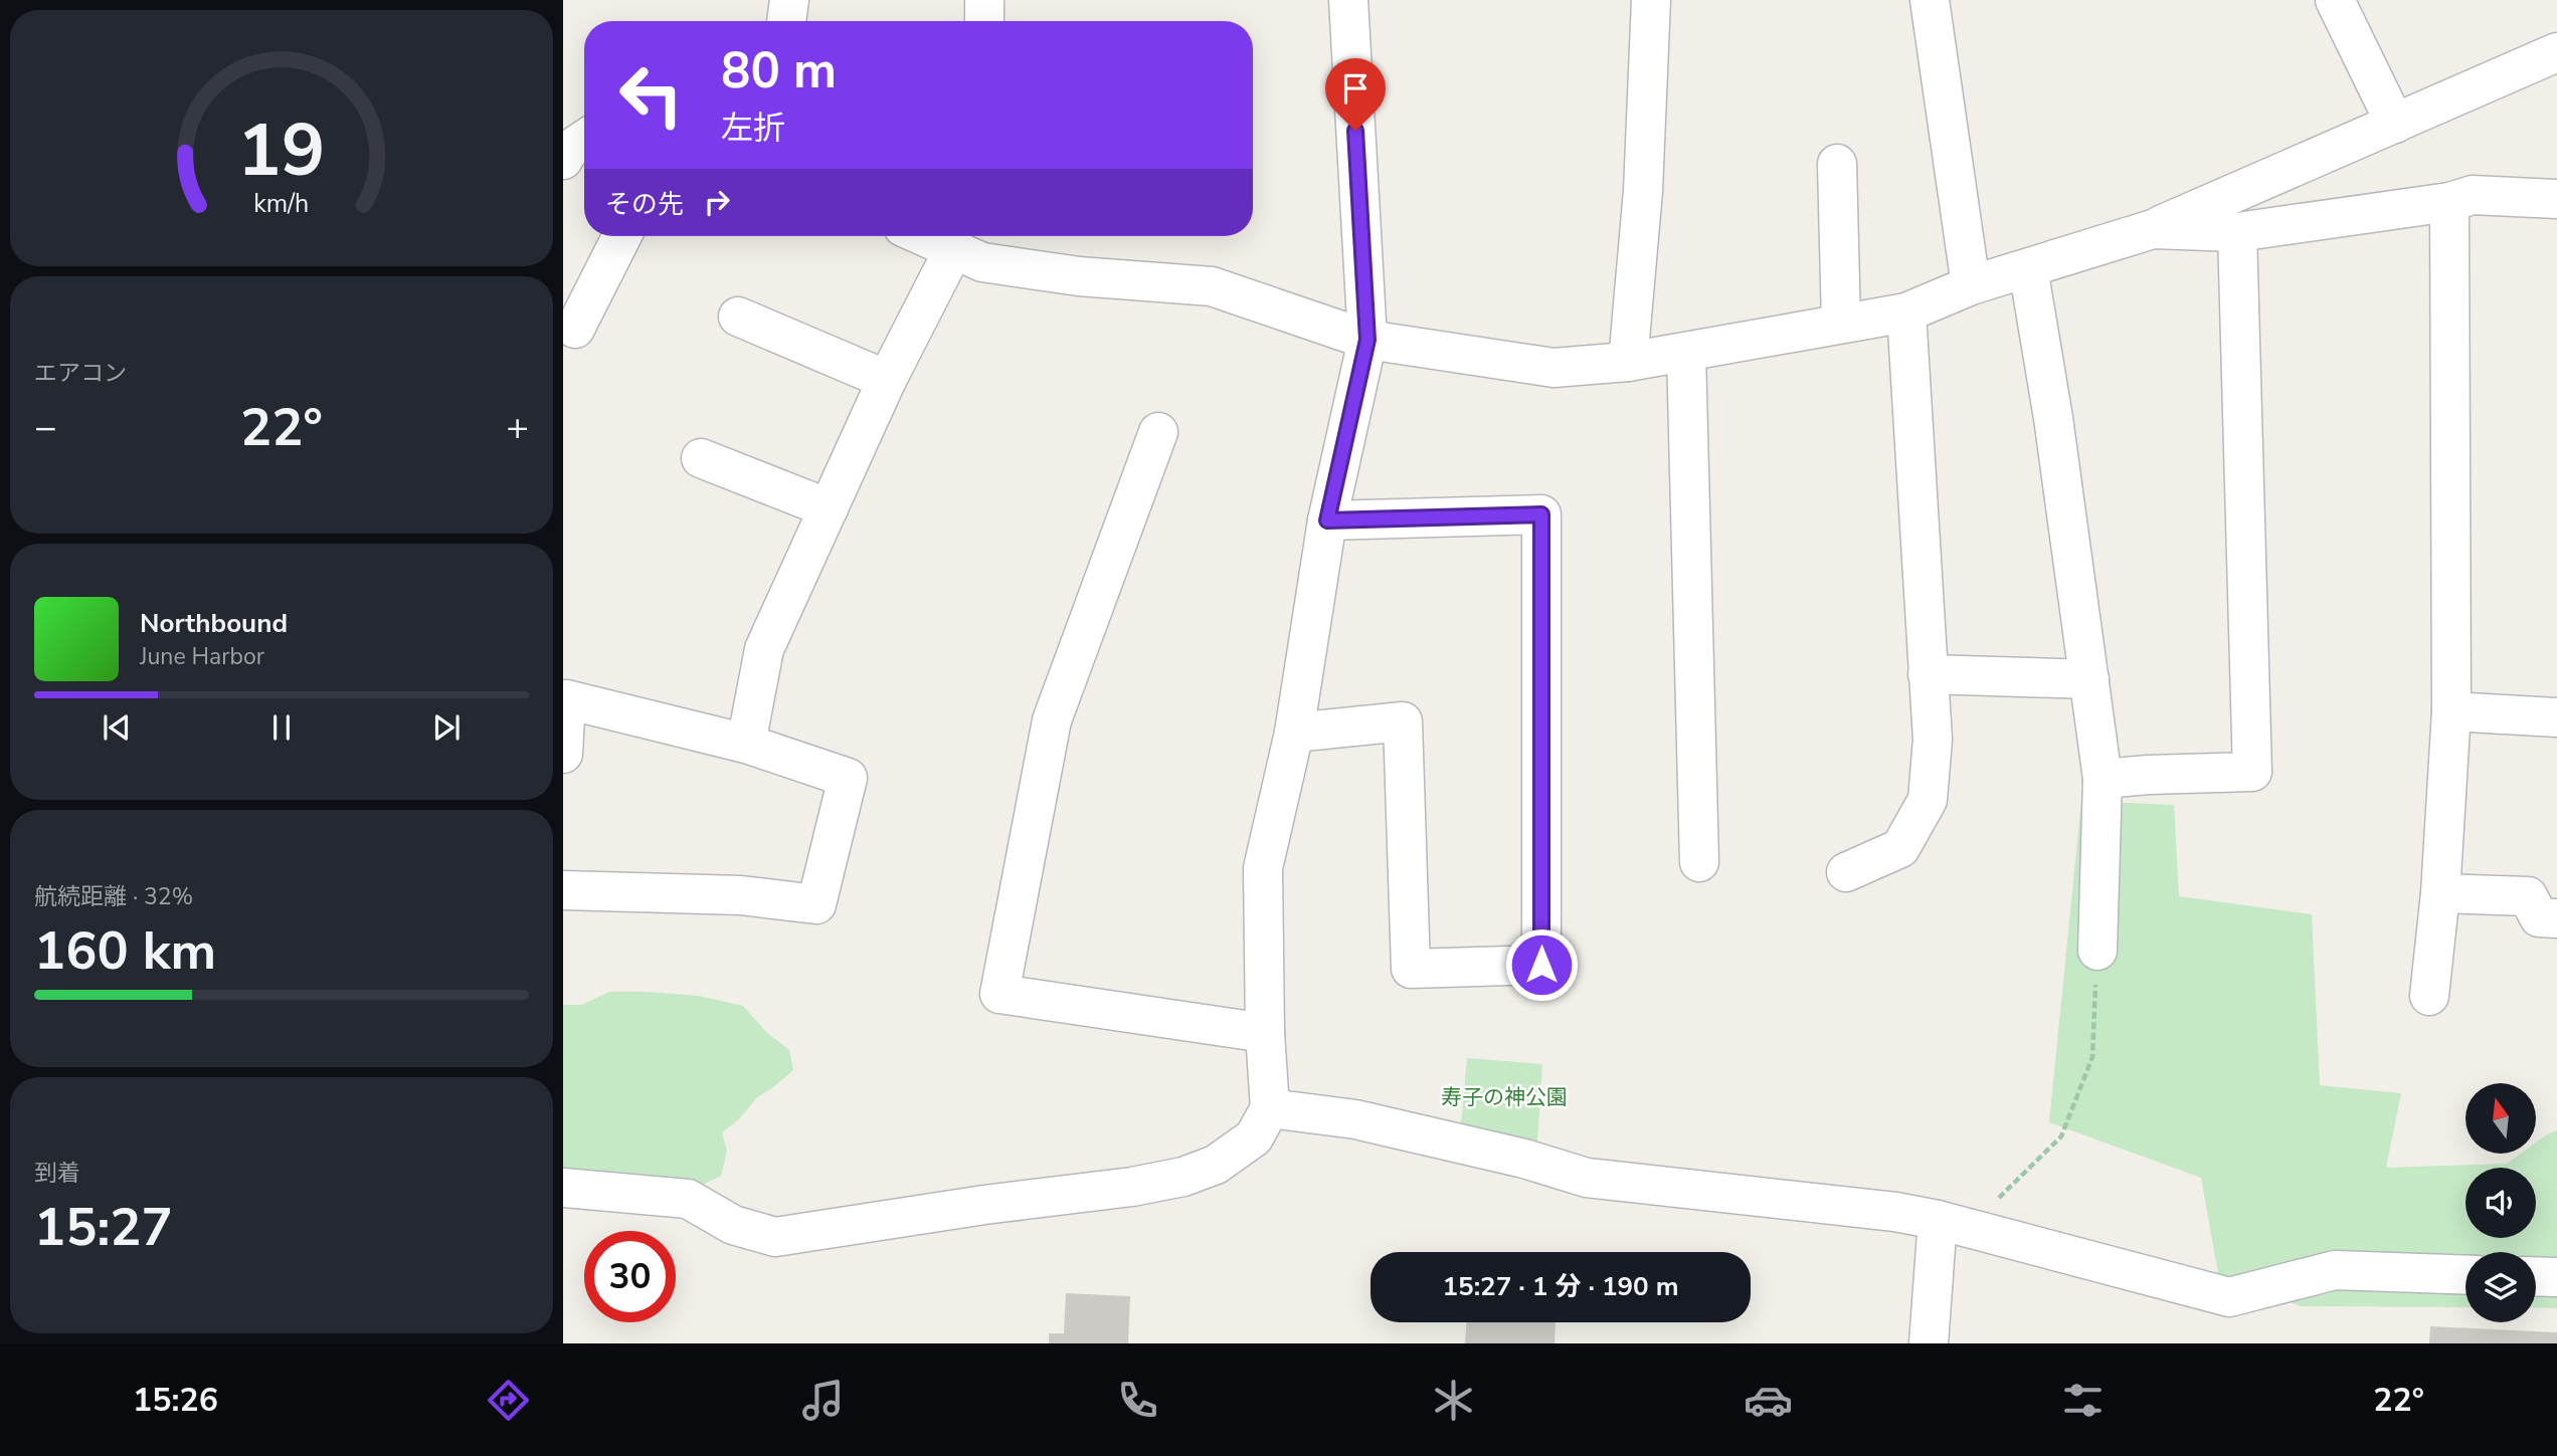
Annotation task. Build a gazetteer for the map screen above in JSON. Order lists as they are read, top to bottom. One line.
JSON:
{"parks":["寿子の神公園"],"north":"top","page":{"turn":["80 m","左折"],"then":"その先","tile":["エアコン",["航続距離 · 32%","160 km"],["到着","15:27"]],"heat":["−","22°","+"],"song":["Northbound","June Harbor"],"limit":"30","trip":"15:27 · 1 分 · 190 m","tabs":["15:26","22°"],"gauge":["19","km/h"]}}
